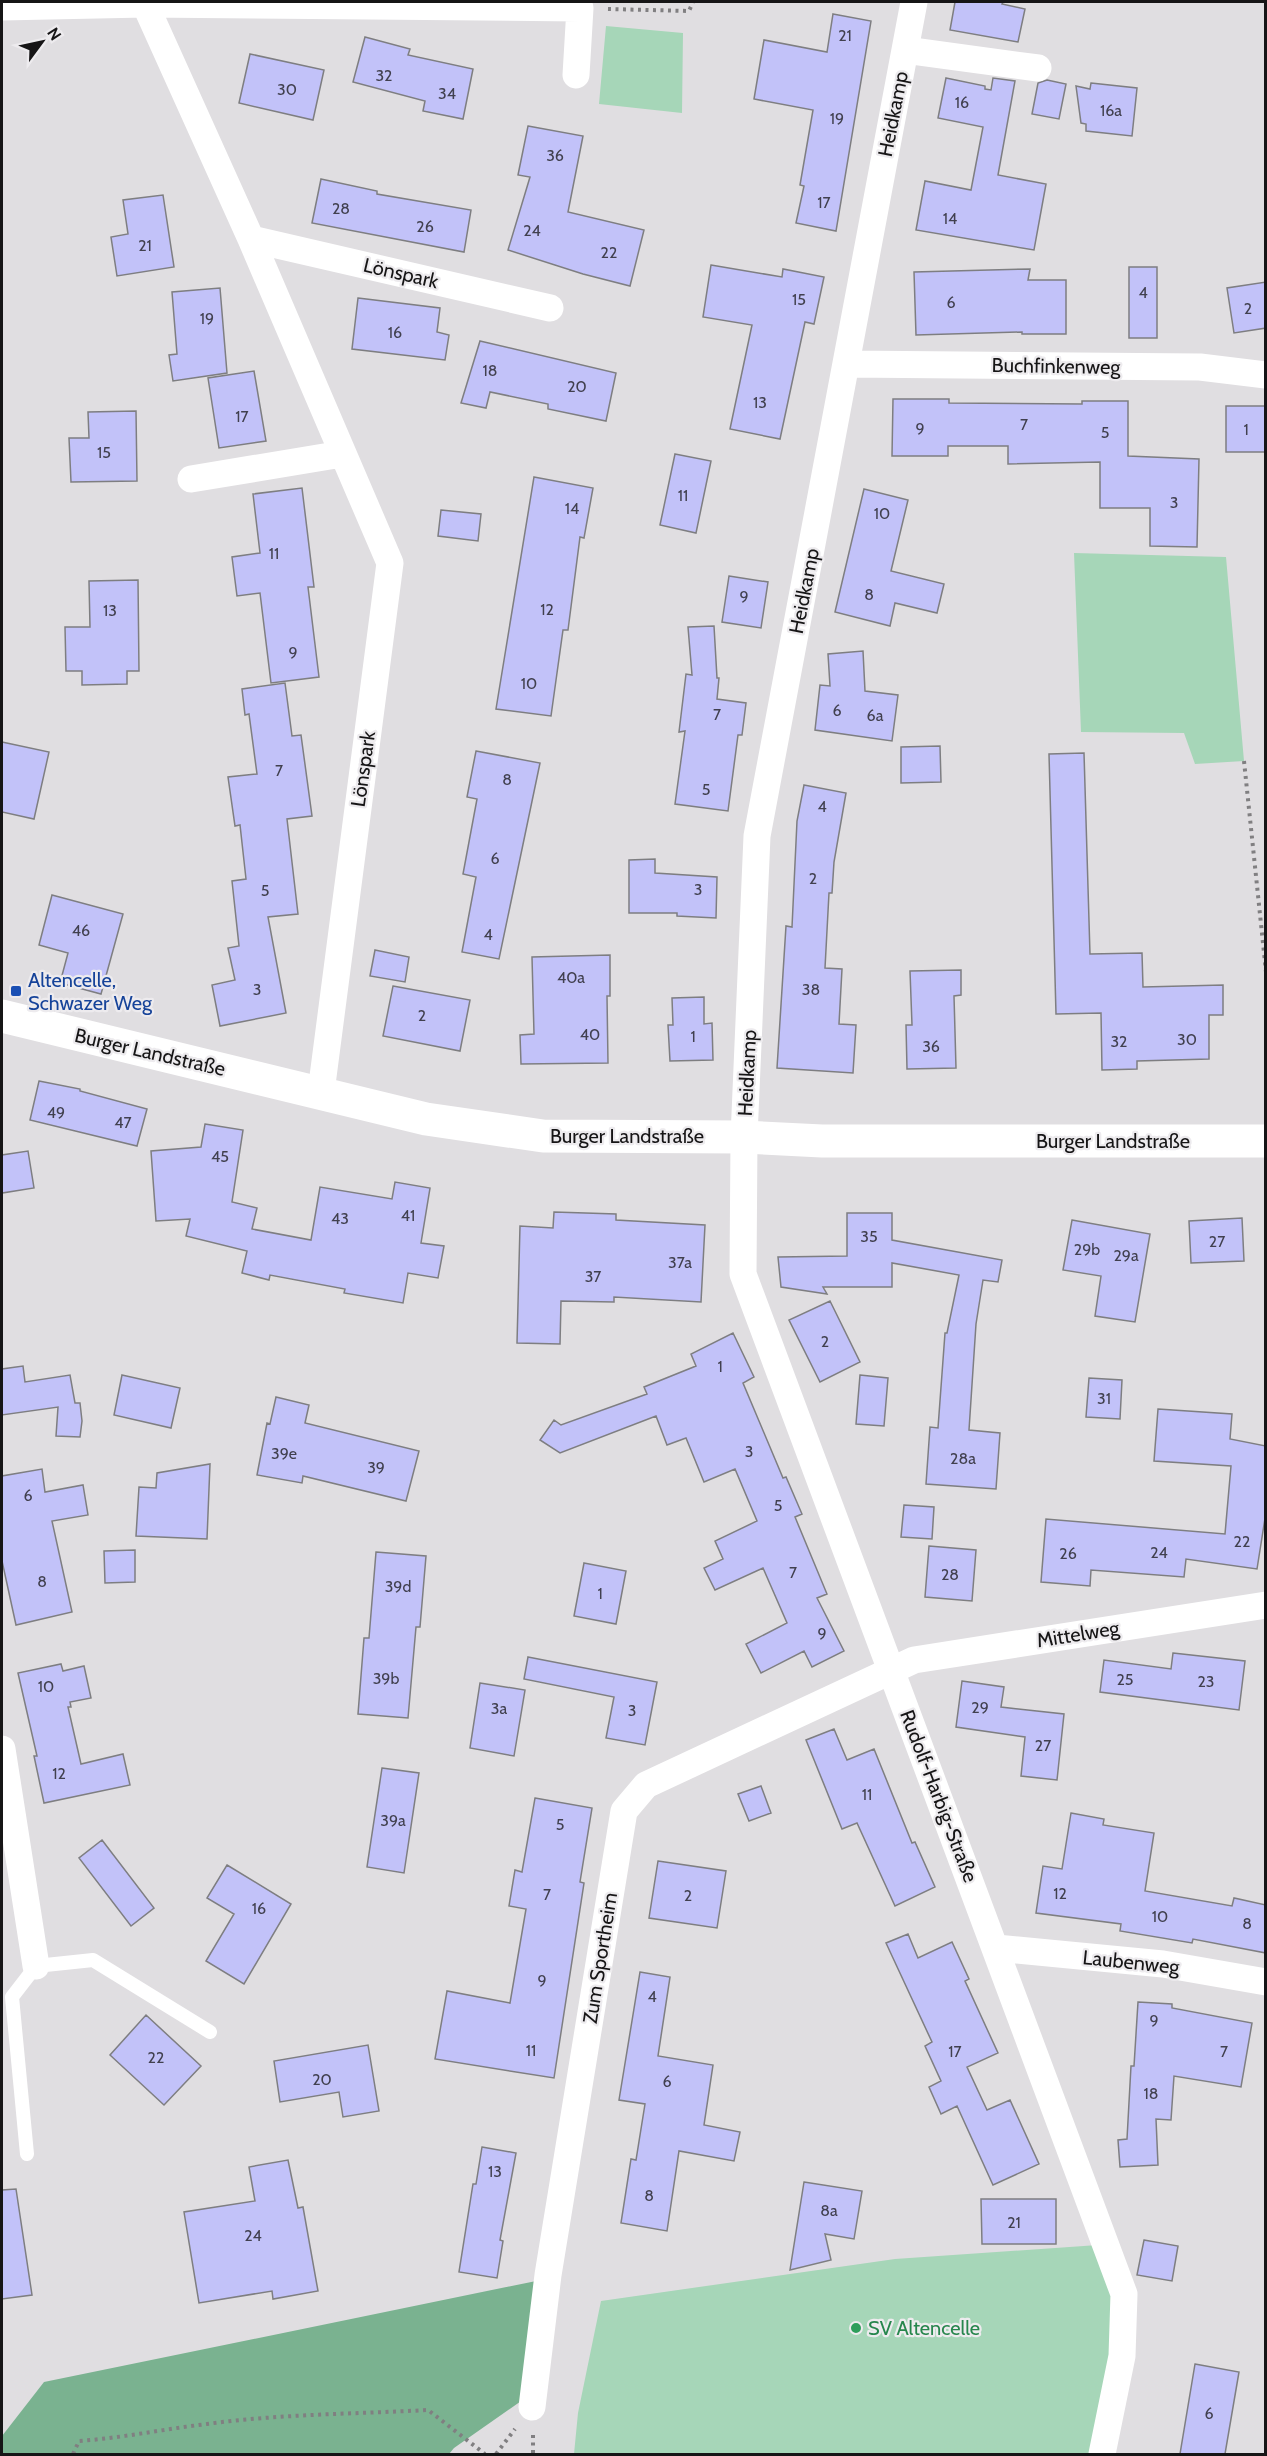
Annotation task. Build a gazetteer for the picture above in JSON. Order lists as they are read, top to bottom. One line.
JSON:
{"streets":{"street":["Heidkamp","Lönspark","Buchfinkenweg","Burger Landstraße","Mittelweg","Rudolf-Harbig-Straße","Zum Sportheim","Laubenweg"]},"crossings":[["Heidkamp","Buchfinkenweg"],["Heidkamp","Burger Landstraße"],["Heidkamp","Rudolf-Harbig-Straße"],["Lönspark","Burger Landstraße"],["Burger Landstraße","Rudolf-Harbig-Straße"],["Mittelweg","Rudolf-Harbig-Straße"],["Mittelweg","Zum Sportheim"],["Rudolf-Harbig-Straße","Zum Sportheim"],["Rudolf-Harbig-Straße","Laubenweg"]],"places":{"transit":["Altencelle, Schwazer Weg"],"other":["SV Altencelle"]},"house_numbers":["21","32","30","34","16","16a","19","36","17","28","14","26","24","21","22","4","15","6","2","19","16","18","20","13","17","7","9","1","5","15","11","3","14","10","11","8","9","12","13","9","10","6","7","6a","7","8","5","4","6","2","3","5","46","4","40a","3","38","2","40","1","30","32","36","49","47","45","41","43","35","27","29b","29a","37a","37","2","1","31","3","39e","28a","39","6","5","22","24","26","7","28","8","39d","1","9","39b","25","23","10","29","3a","3","27","12","11","39a","5","12","7","2","16","10","8","9","4","9","11","17","7","22","20","6","18","13","8","8a","21","24","6"],"north":"top right"}
